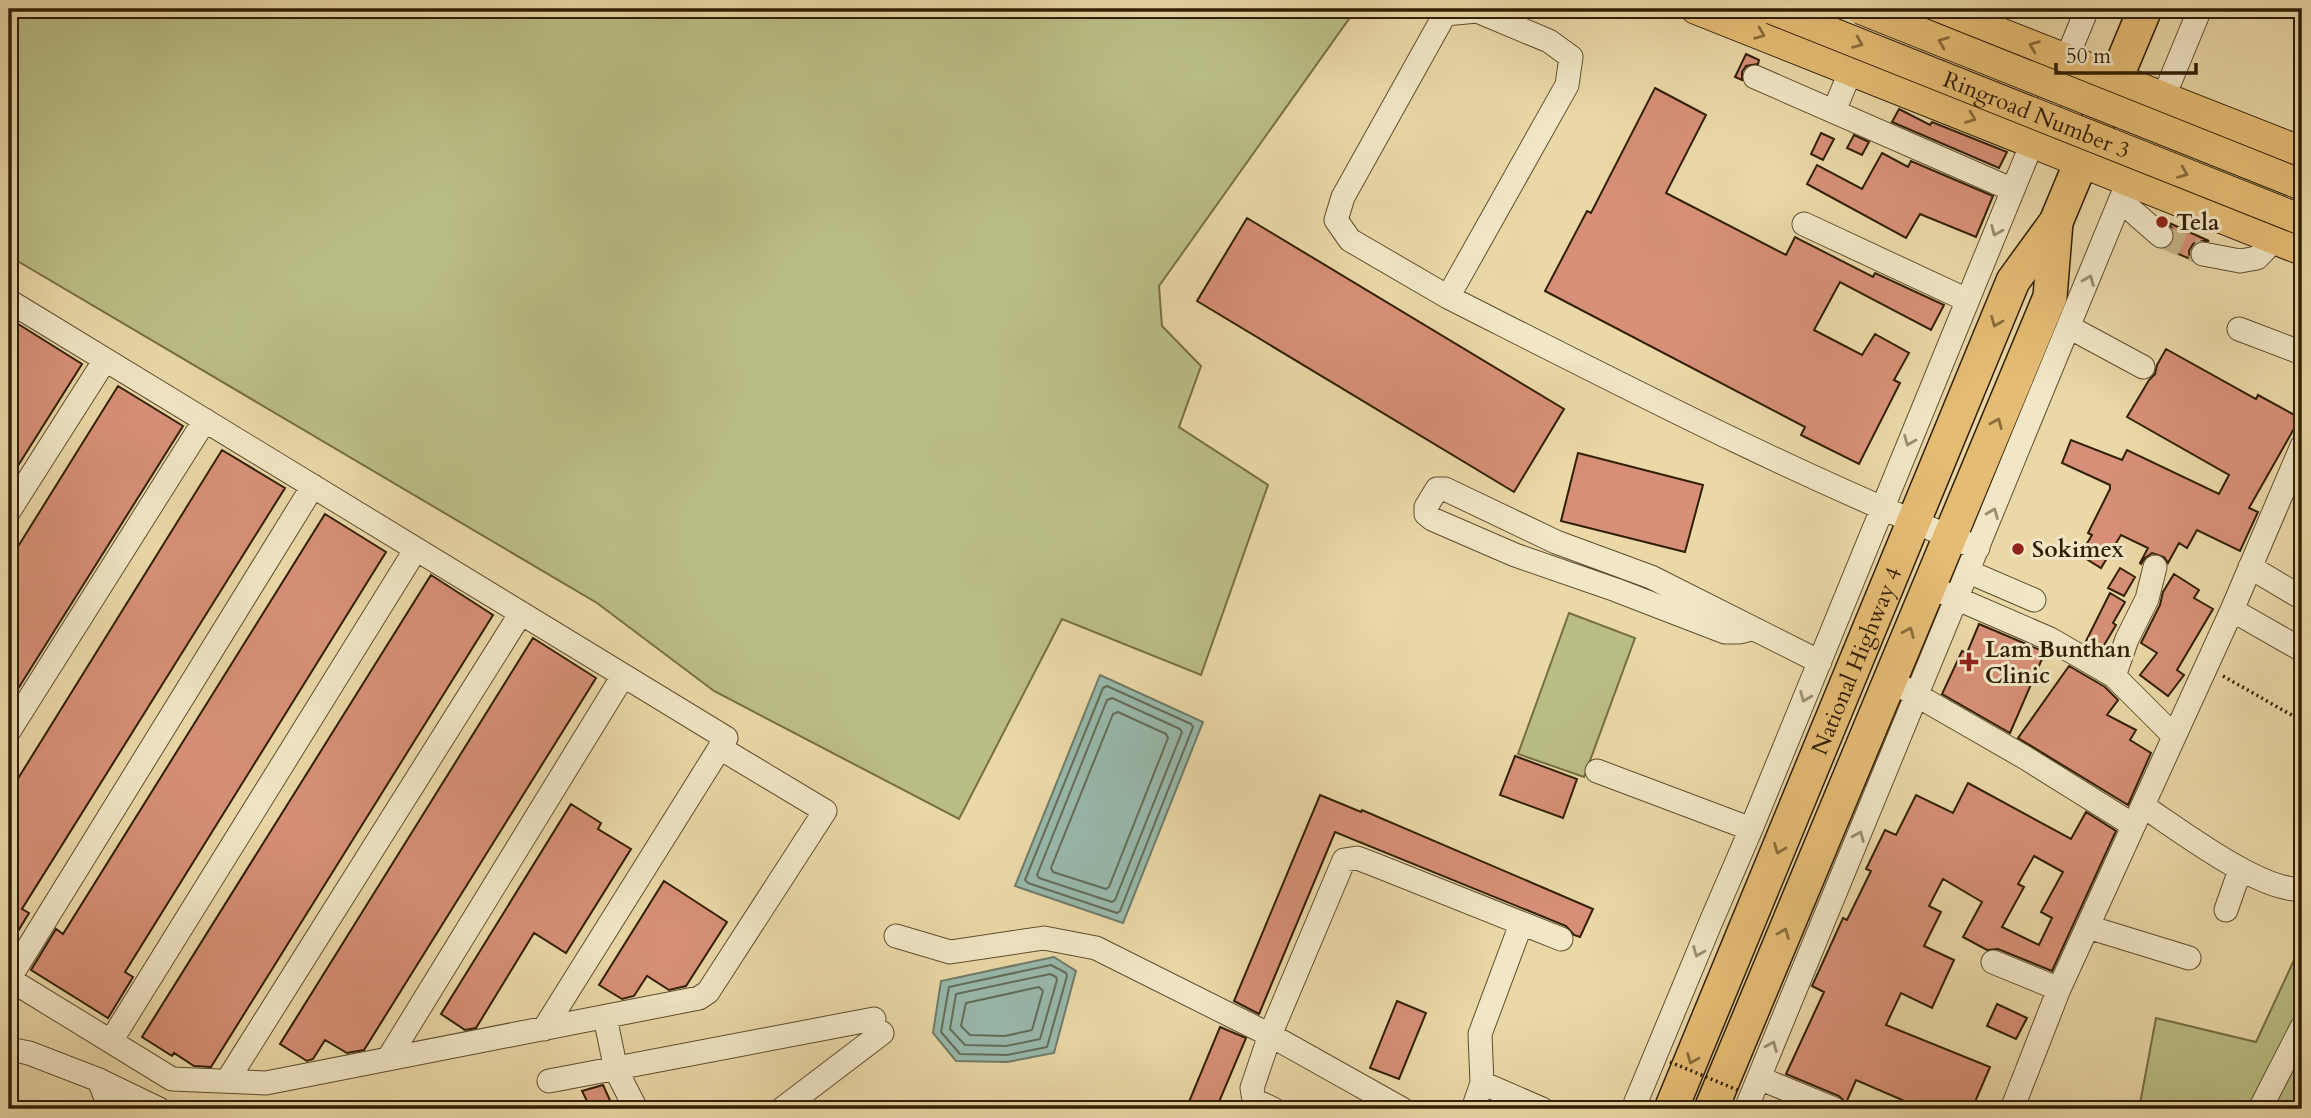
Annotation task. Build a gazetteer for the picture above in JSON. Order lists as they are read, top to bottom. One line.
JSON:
{"streets":{"highway":["National Highway 4"],"main road":["Ringroad Number 3"]},"places":{"other":["Tela","Sokimex"],"health":["Lam Bunthan Clinic"]},"scale_bar":"50 m"}
